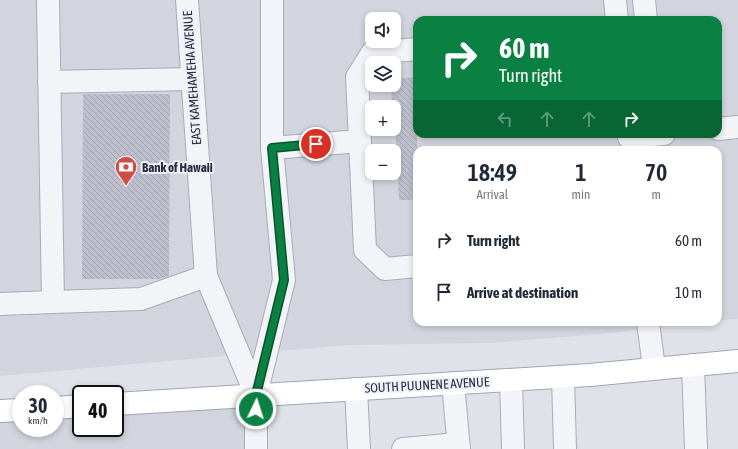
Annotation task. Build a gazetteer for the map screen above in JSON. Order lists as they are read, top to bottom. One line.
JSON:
{"streets":{"main road":["SOUTH PUUNENE AVENUE"],"street":["EAST KAMEHAMEHA AVENUE"]},"crossings":[["EAST KAMEHAMEHA AVENUE","SOUTH PUUNENE AVENUE"]],"places":{"bank":["Bank of Hawaii"]},"page":{"map_buttons":["+","−"],"turn":["60 m","Turn right"],"eta":["18:49","Arrival","1","min","70","m"],"list":[{"name":"Turn right","value":"60 m"},{"name":"Arrive at destination","value":"10 m"}],"speed":"30 km/h","limit":"40"}}
